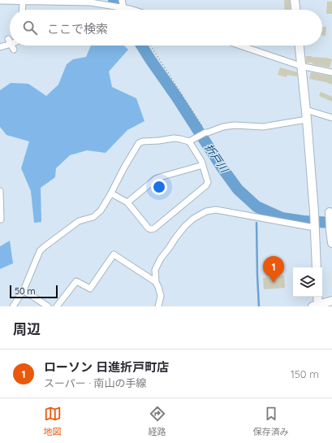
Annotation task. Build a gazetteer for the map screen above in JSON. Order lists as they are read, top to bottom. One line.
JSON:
{"water":["折戸川"],"scale_bar":"50 m","page":{"search":"ここで検索","pins":"1","scale":"50 m","heading":"周辺","list":[{"mark":"1","name":"ローソン 日進折戸町店","note":"スーパー · 南山の手線","value":"150 m"}],"nav":["地図","経路","保存済み"]}}
